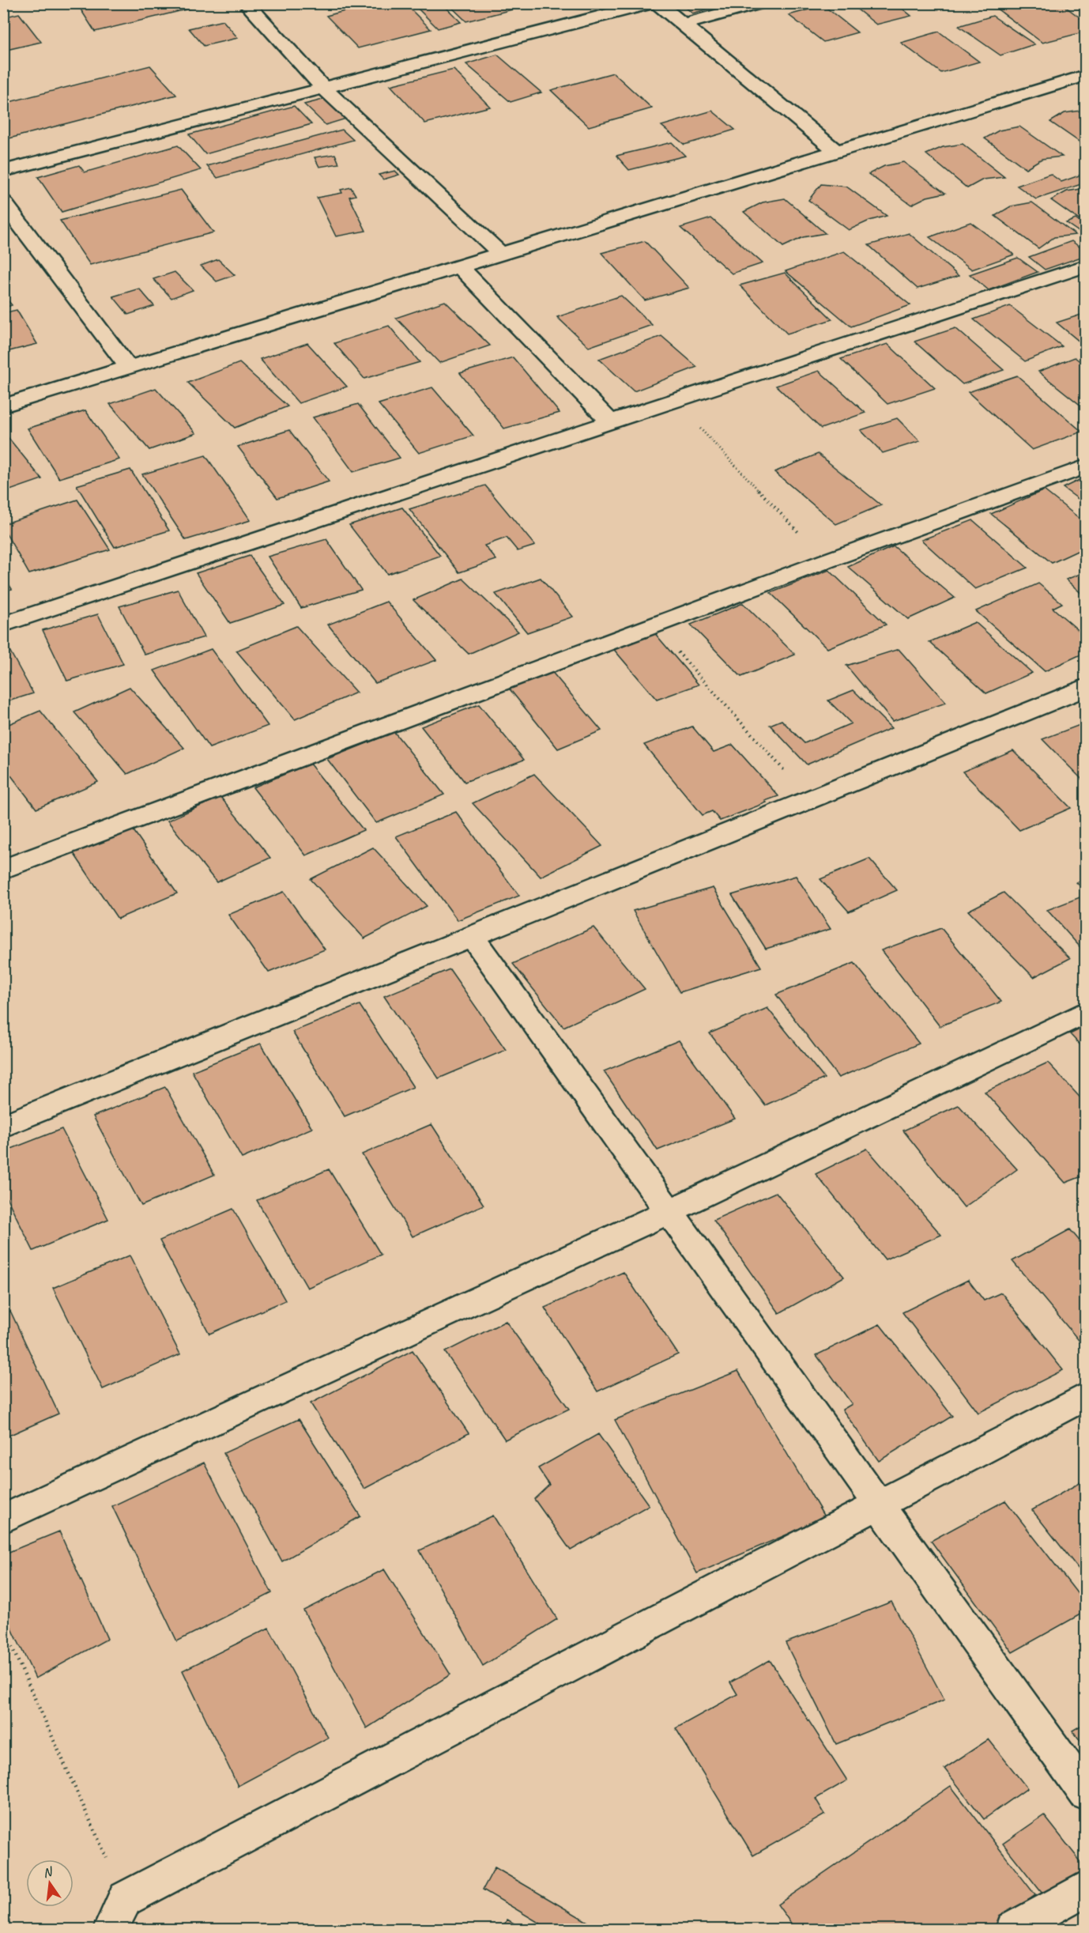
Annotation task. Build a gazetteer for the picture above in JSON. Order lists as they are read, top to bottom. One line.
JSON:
{"north":"top"}
